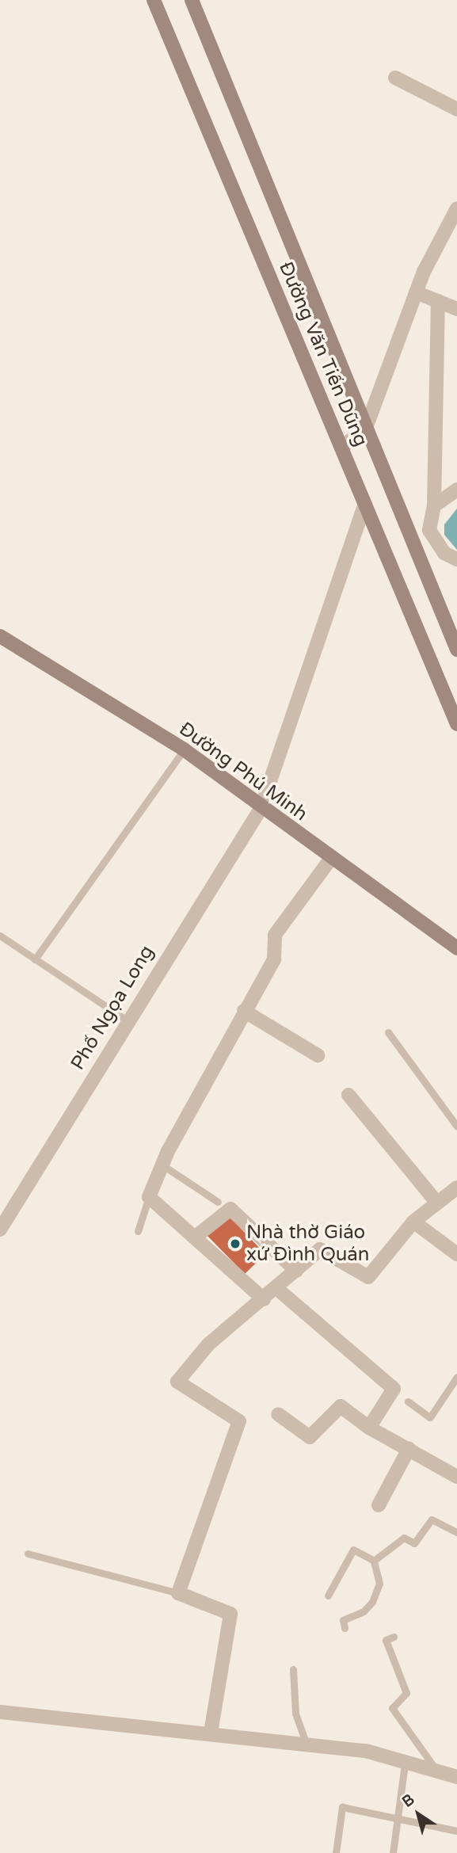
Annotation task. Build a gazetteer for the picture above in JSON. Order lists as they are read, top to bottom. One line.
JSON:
{"streets":{"main road":["Đường Văn Tiến Dũng","Đường Phú Minh"],"street":["Phố Ngọa Long"]},"crossings":[["Đường Văn Tiến Dũng","Phố Ngọa Long"],["Đường Phú Minh","Phố Ngọa Long"]],"places":["Nhà thờ Giáo xứ Đình Quán"],"north":"top left"}
